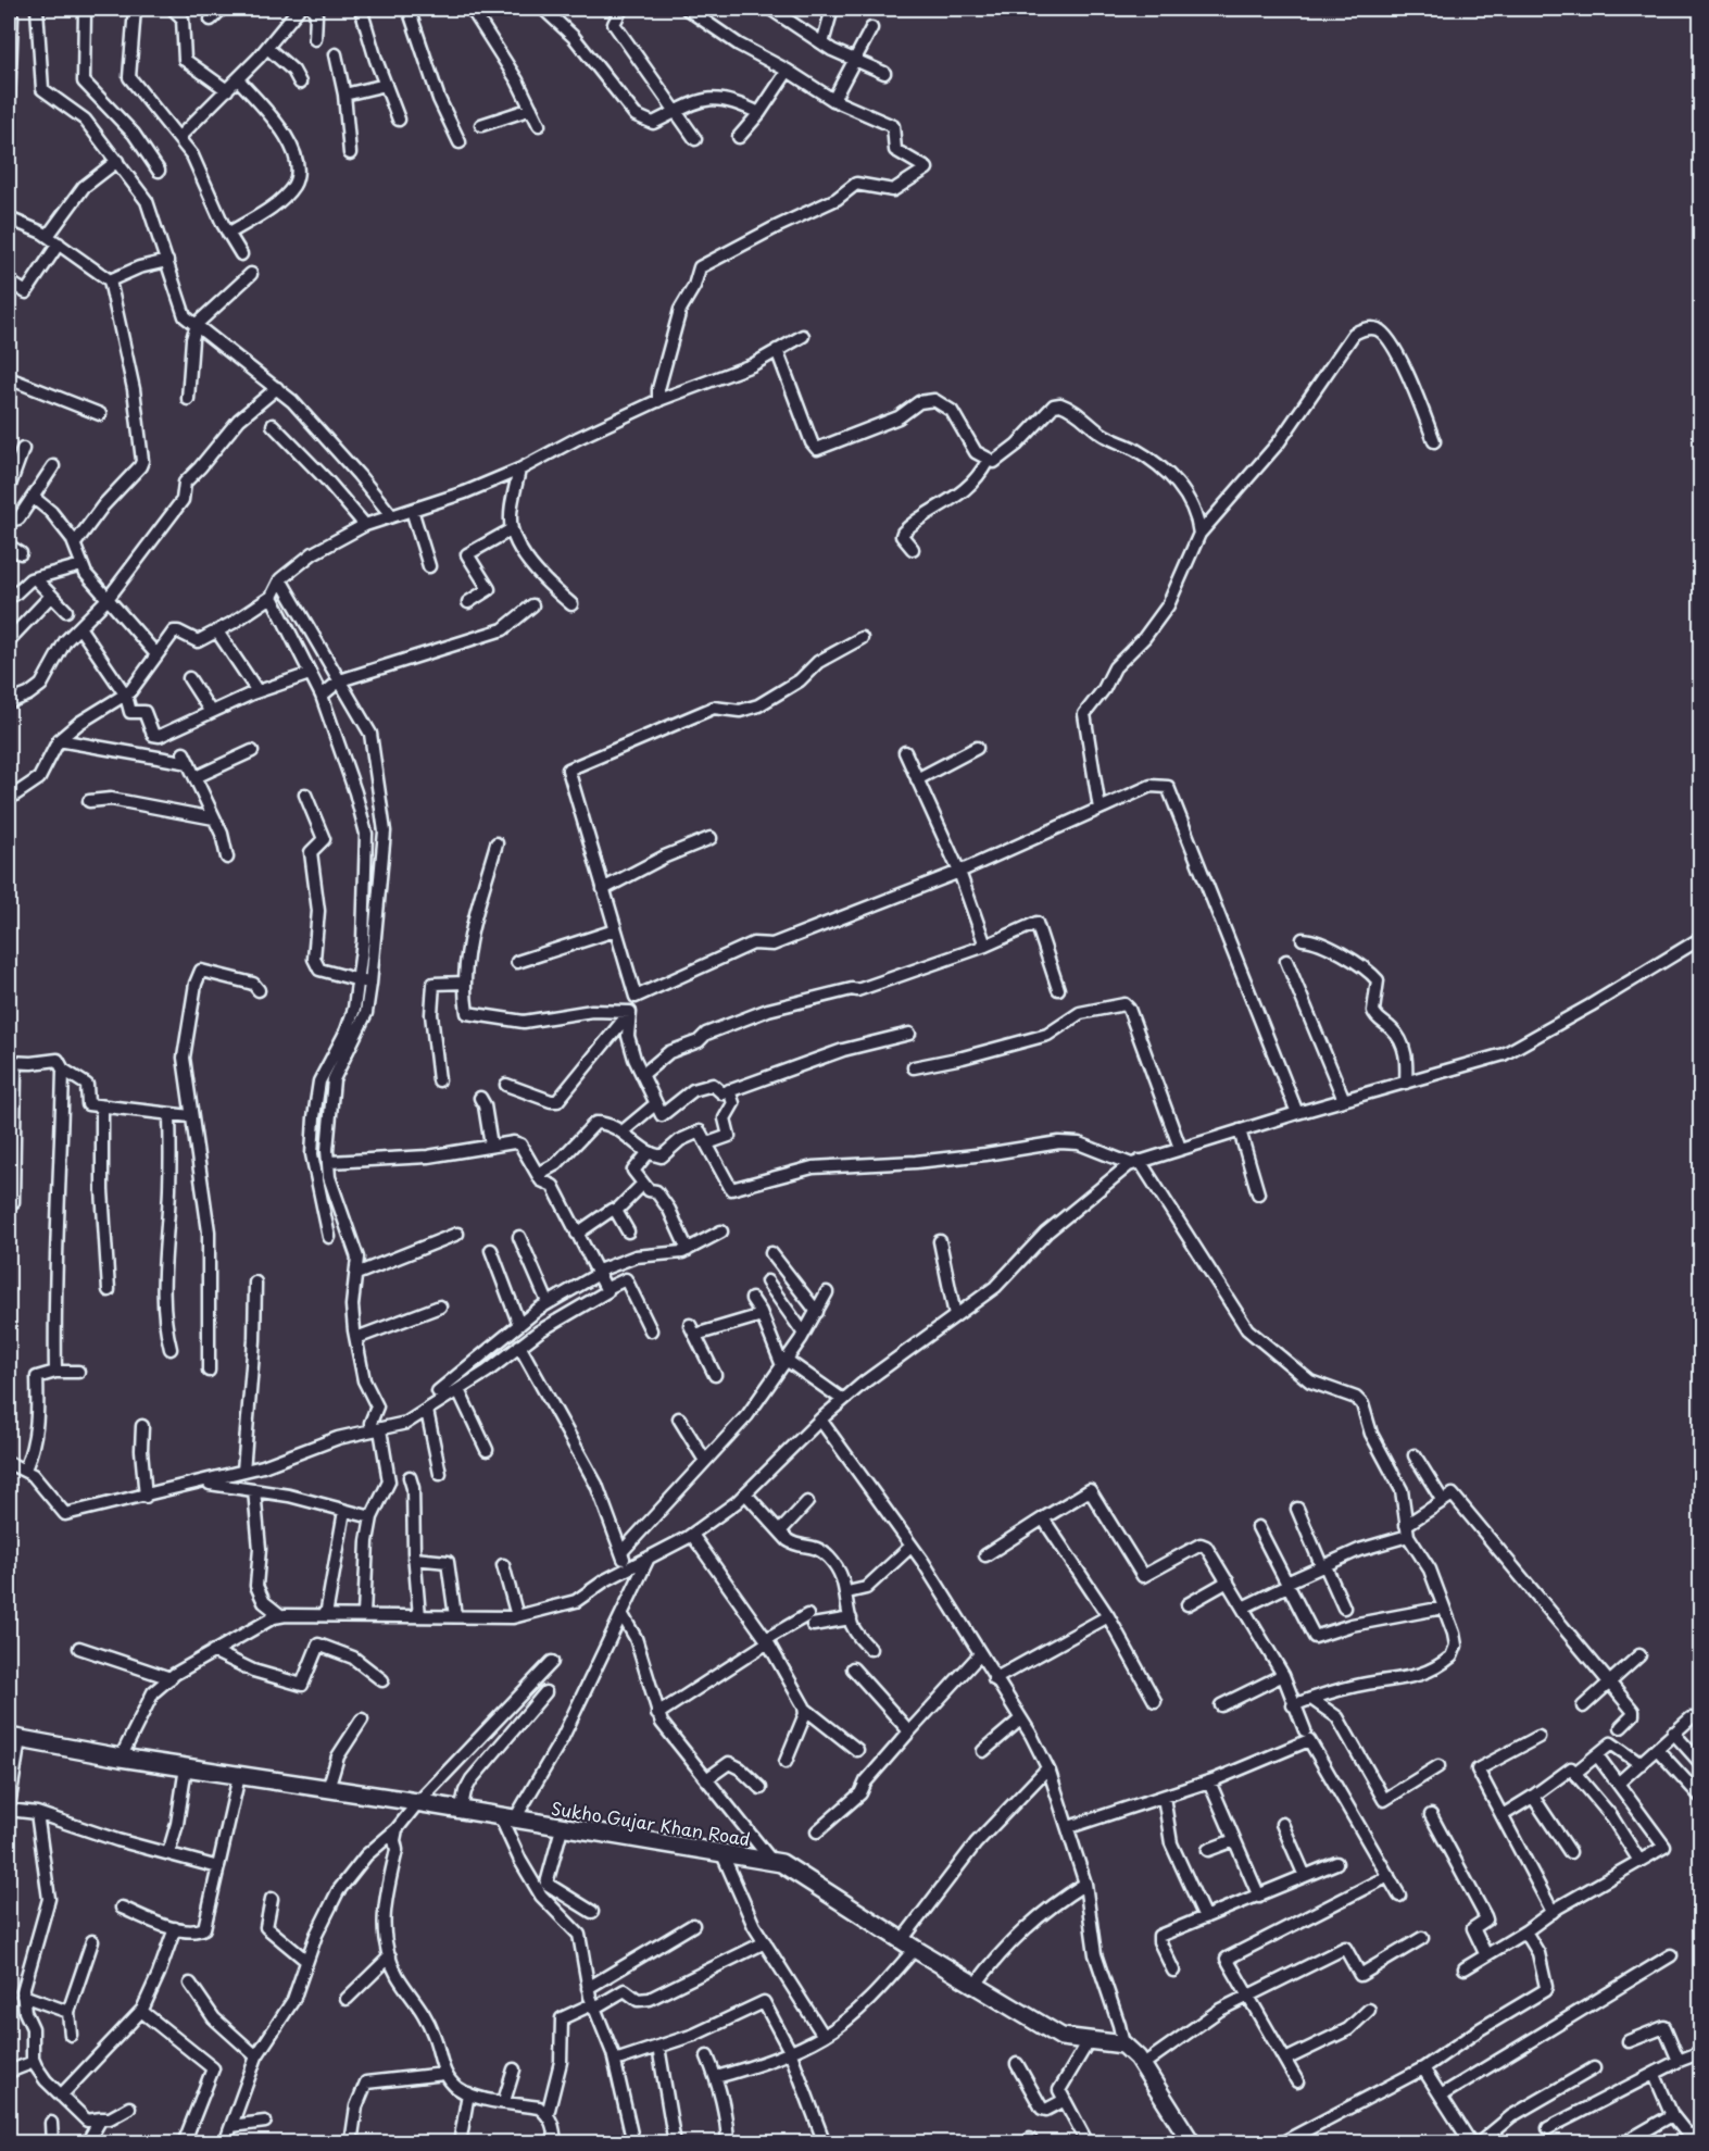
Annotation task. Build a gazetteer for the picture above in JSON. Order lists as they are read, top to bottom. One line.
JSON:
{"streets":{"main road":["Sukho Gujar Khan Road"]}}
